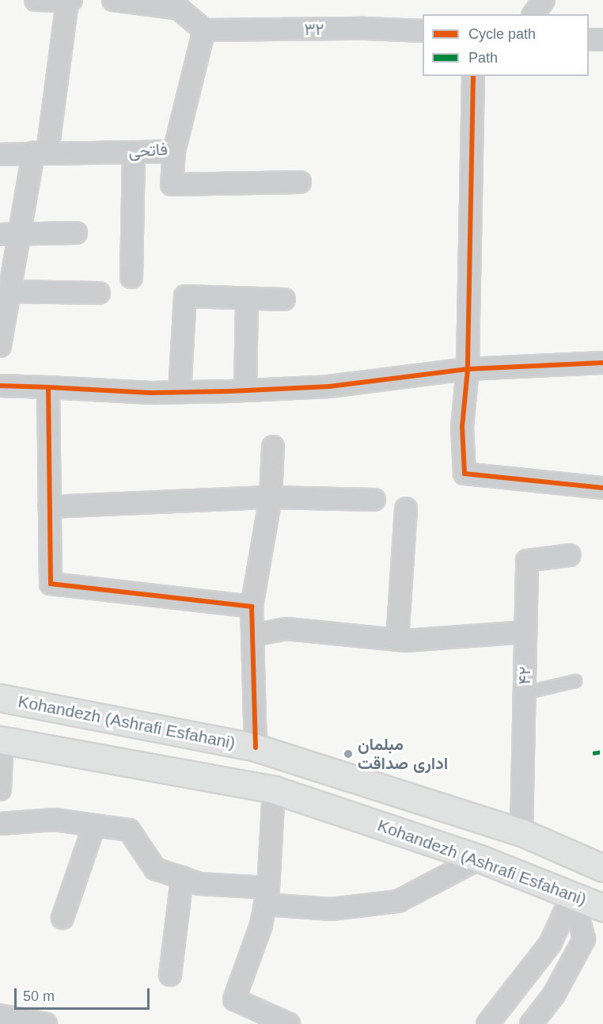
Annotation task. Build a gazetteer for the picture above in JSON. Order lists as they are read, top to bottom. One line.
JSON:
{"streets":{"main road":["Kohandezh (Ashrafi Esfahani)"],"street":["۳۲","فاتحی","۴۲"]},"crossings":[["۳۲","فاتحی"],["۴۲","Kohandezh (Ashrafi Esfahani)"]],"places":["مبلمان اداری صداقت"],"legend":["Cycle path","Path"],"scale_bar":"50 m"}
